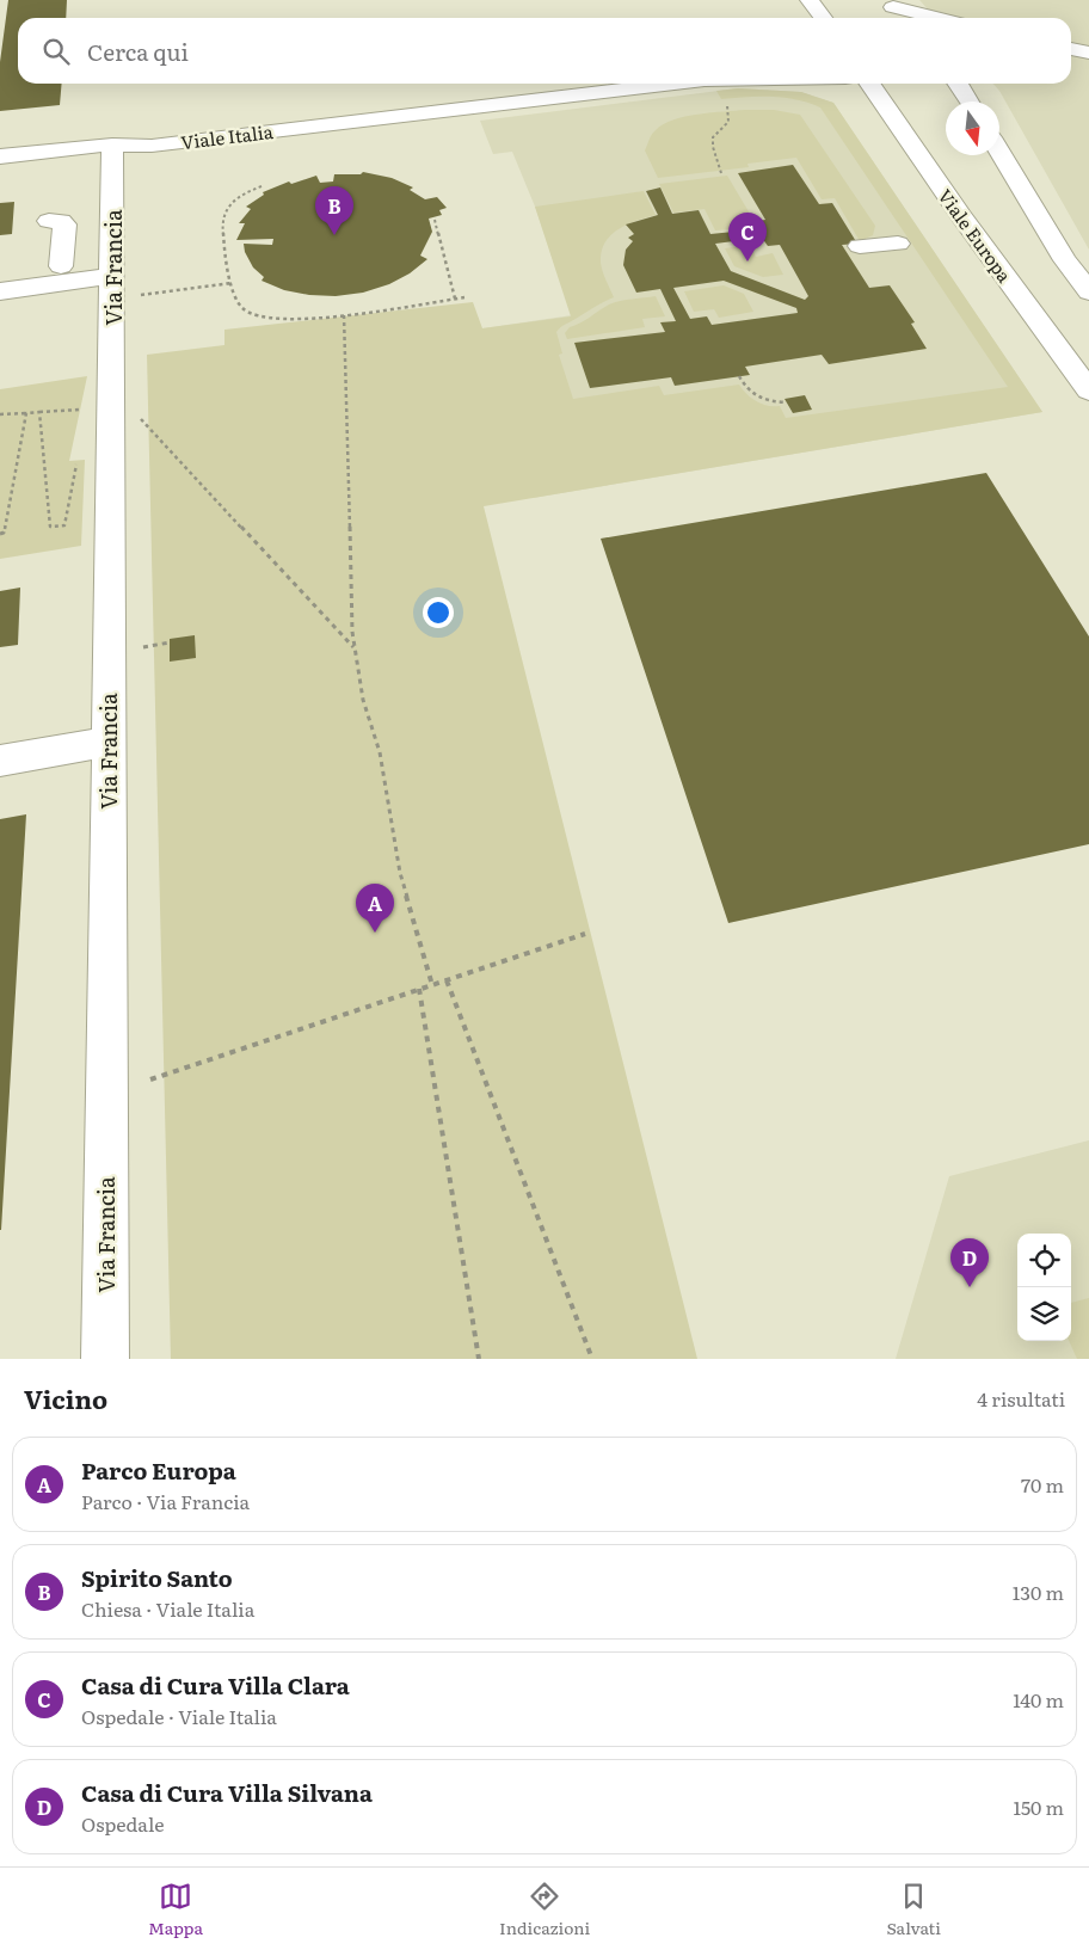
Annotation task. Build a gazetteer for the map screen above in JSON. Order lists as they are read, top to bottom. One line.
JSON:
{"streets":{"street":["Viale Italia","Viale Europa","Via Francia"]},"crossings":[["Viale Italia","Via Francia"]],"north":"bottom","page":{"search":"Cerca qui","pins":["B","C","A","D"],"heading":["Vicino","4 risultati"],"list":[{"mark":"A","name":"Parco Europa","note":"Parco · Via Francia","value":"70 m"},{"mark":"B","name":"Spirito Santo","note":"Chiesa · Viale Italia","value":"130 m"},{"mark":"C","name":"Casa di Cura Villa Clara","note":"Ospedale · Viale Italia","value":"140 m"},{"mark":"D","name":"Casa di Cura Villa Silvana","note":"Ospedale","value":"150 m"}],"nav":["Mappa","Indicazioni","Salvati"]}}
